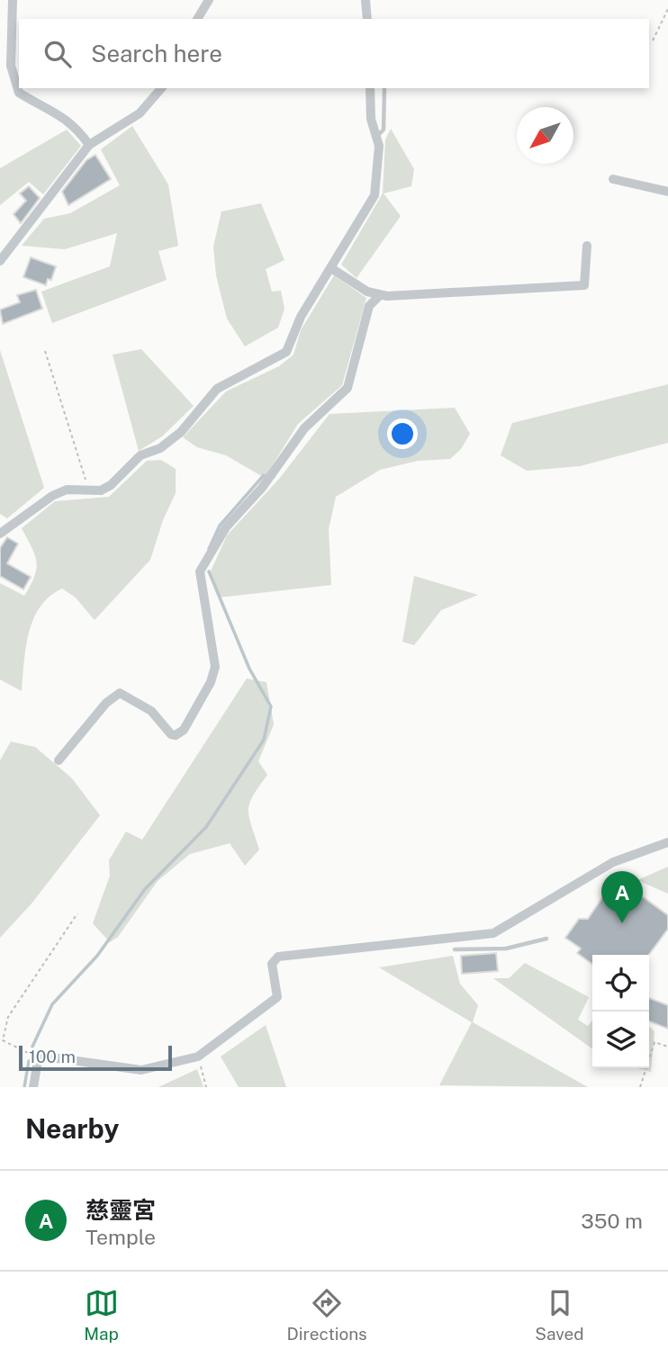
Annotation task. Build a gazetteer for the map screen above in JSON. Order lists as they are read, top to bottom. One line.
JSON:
{"scale_bar":"100 m","north":"bottom left","page":{"search":"Search here","pins":"A","scale":"100 m","heading":"Nearby","list":[{"mark":"A","name":"慈靈宮","note":"Temple","value":"350 m"}],"nav":["Map","Directions","Saved"]}}
